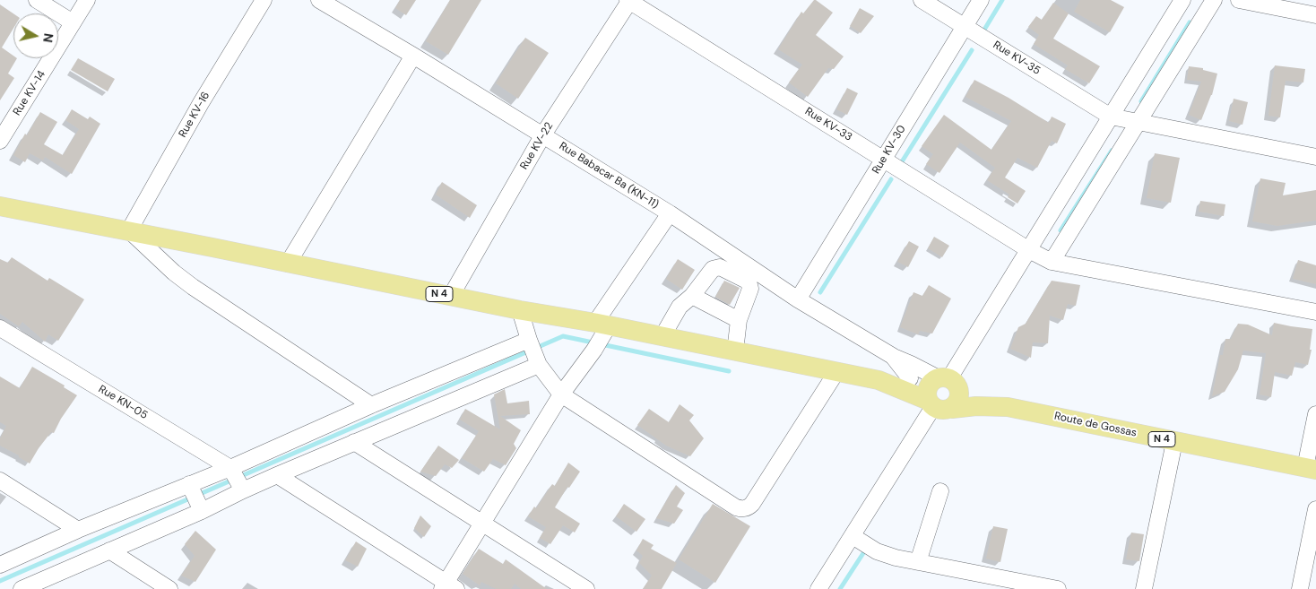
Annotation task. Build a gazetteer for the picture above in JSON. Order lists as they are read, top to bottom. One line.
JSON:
{"streets":{"main road":["N 4","Route de Gossas"],"street":["Rue KV-35","Rue KV-14","Rue KV-16","Rue KV-33","Rue KV-22","Rue KV-30","Rue Babacar Ba (KN-11)","Rue KN-05"]},"crossings":[["Rue KV-35","Rue KV-30"],["Rue KV-16","N 4"],["Rue KV-33","Rue KV-22"],["Rue KV-33","Rue KV-30"],["Rue KV-22","Rue Babacar Ba (KN-11)"],["Rue KV-22","N 4"],["Rue KV-30","Rue Babacar Ba (KN-11)"],["N 4","Route de Gossas"]],"north":"right"}
